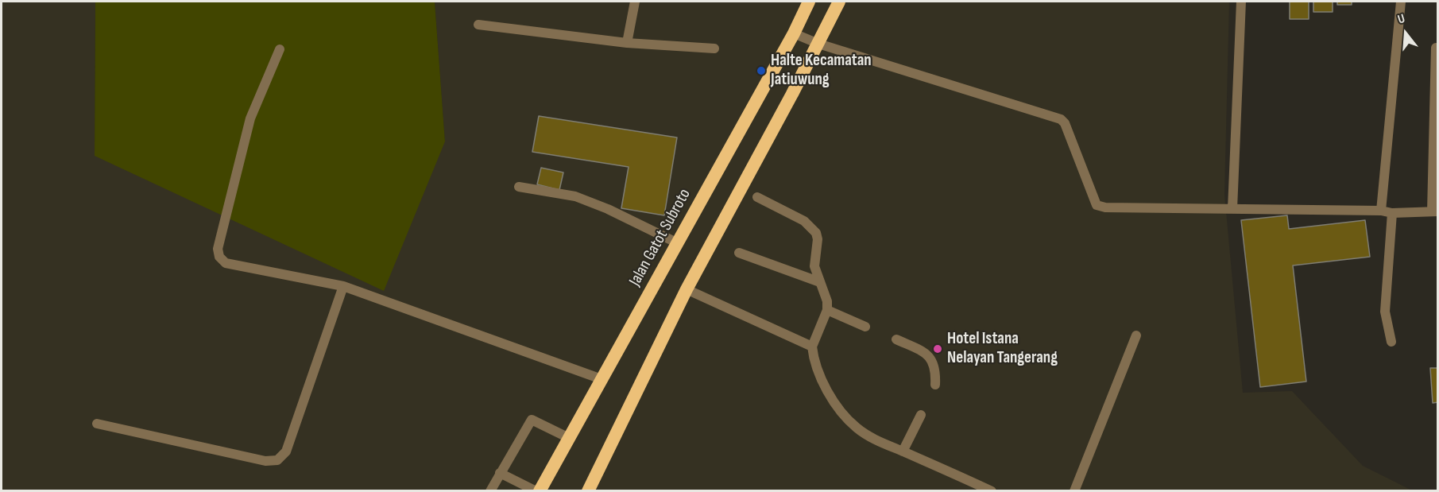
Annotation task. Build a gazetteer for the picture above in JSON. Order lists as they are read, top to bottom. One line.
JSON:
{"streets":{"highway":["Jalan Gatot Subroto"]},"places":["Halte Kecamatan Jatiuwung","Hotel Istana Nelayan Tangerang"],"north":"top"}
